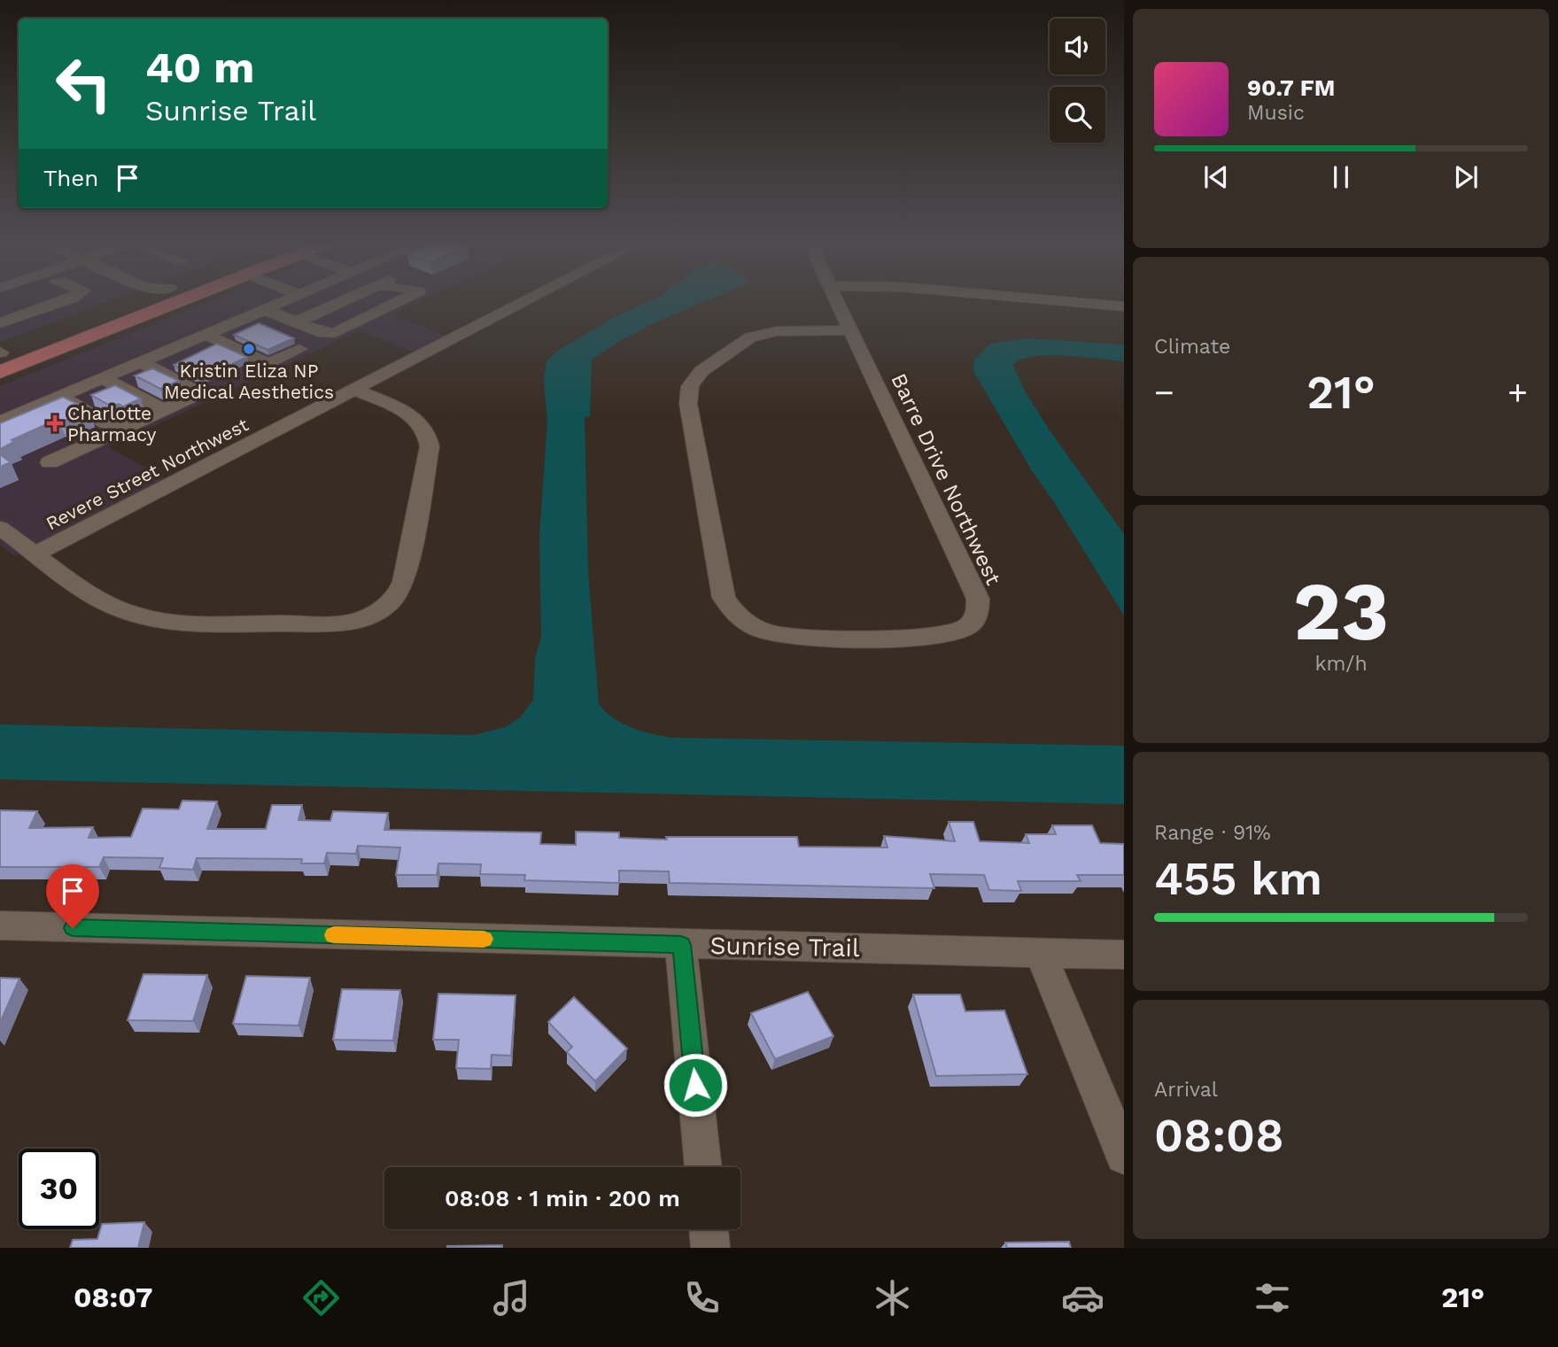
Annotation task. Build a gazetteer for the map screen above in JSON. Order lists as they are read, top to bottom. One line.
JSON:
{"streets":{"street":["Revere Street Northwest","Barre Drive Northwest","Sunrise Trail"]},"places":{"other":["Kristin Eliza NP Medical Aesthetics"],"health":["Charlotte Pharmacy"]},"page":{"turn":["40 m","Sunrise Trail"],"song":["90.7 FM","Music"],"then":"Then","tile":["Climate",["23","km/h"],["Range · 91%","455 km"],["Arrival","08:08"]],"heat":["−","21°","+"],"limit":"30","trip":"08:08 · 1 min · 200 m","tabs":["08:07","21°"]}}
